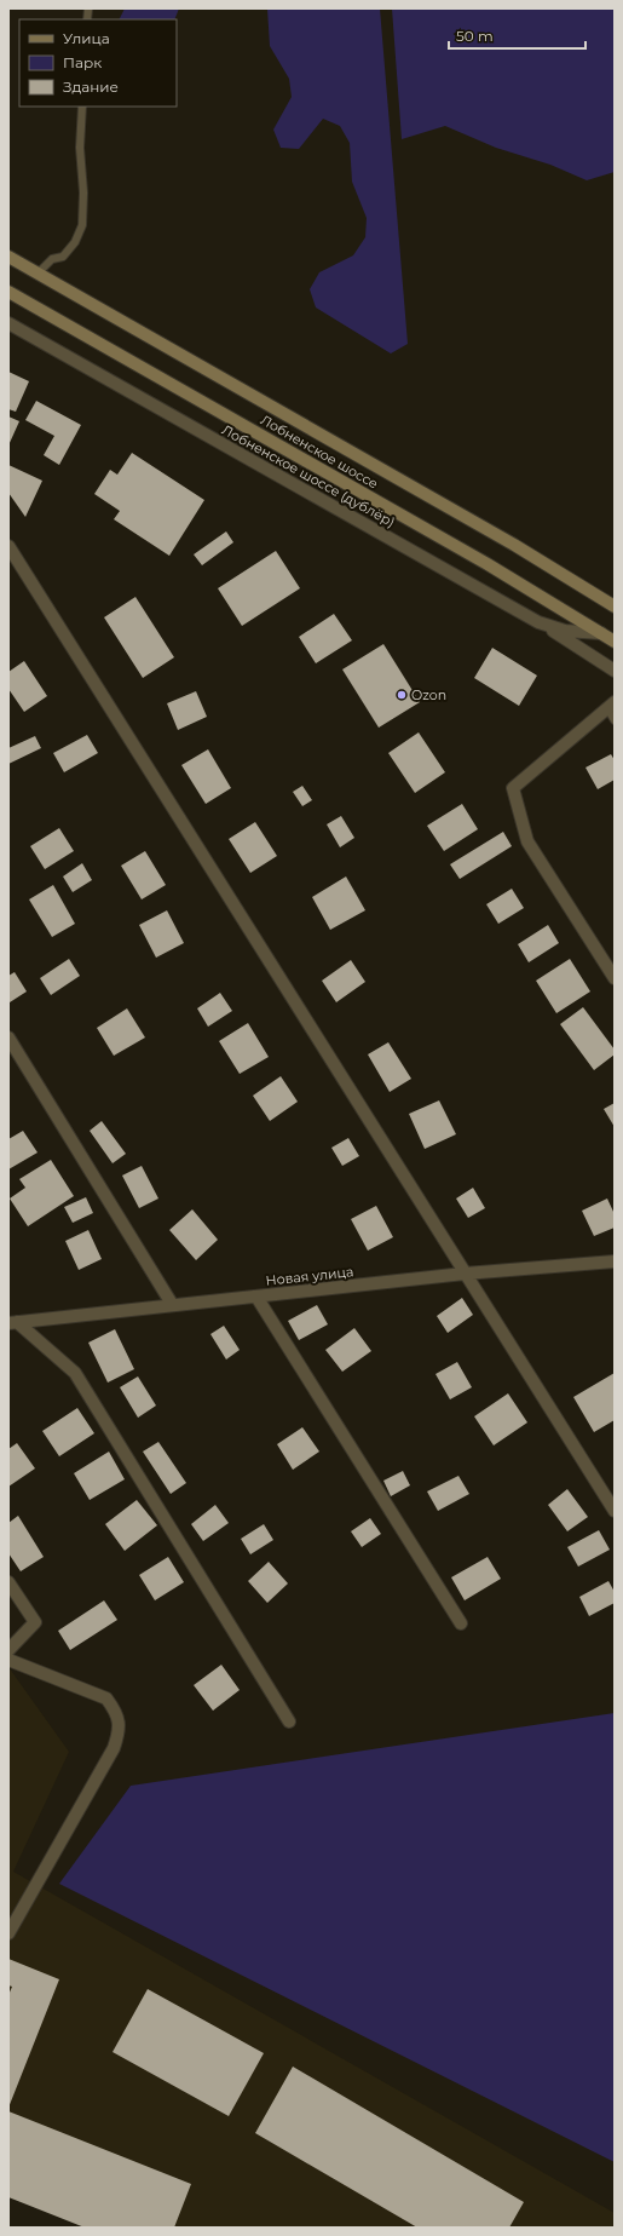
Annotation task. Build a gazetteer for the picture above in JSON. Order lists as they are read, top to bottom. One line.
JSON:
{"streets":{"main road":["Лобненское шоссе"],"street":["Лобненское шоссе (дублёр)","Новая улица"]},"crossings":[["Лобненское шоссе","Лобненское шоссе (дублёр)"]],"places":["Ozon"],"legend":["Улица","Парк","Здание"],"scale_bar":"50 m"}
